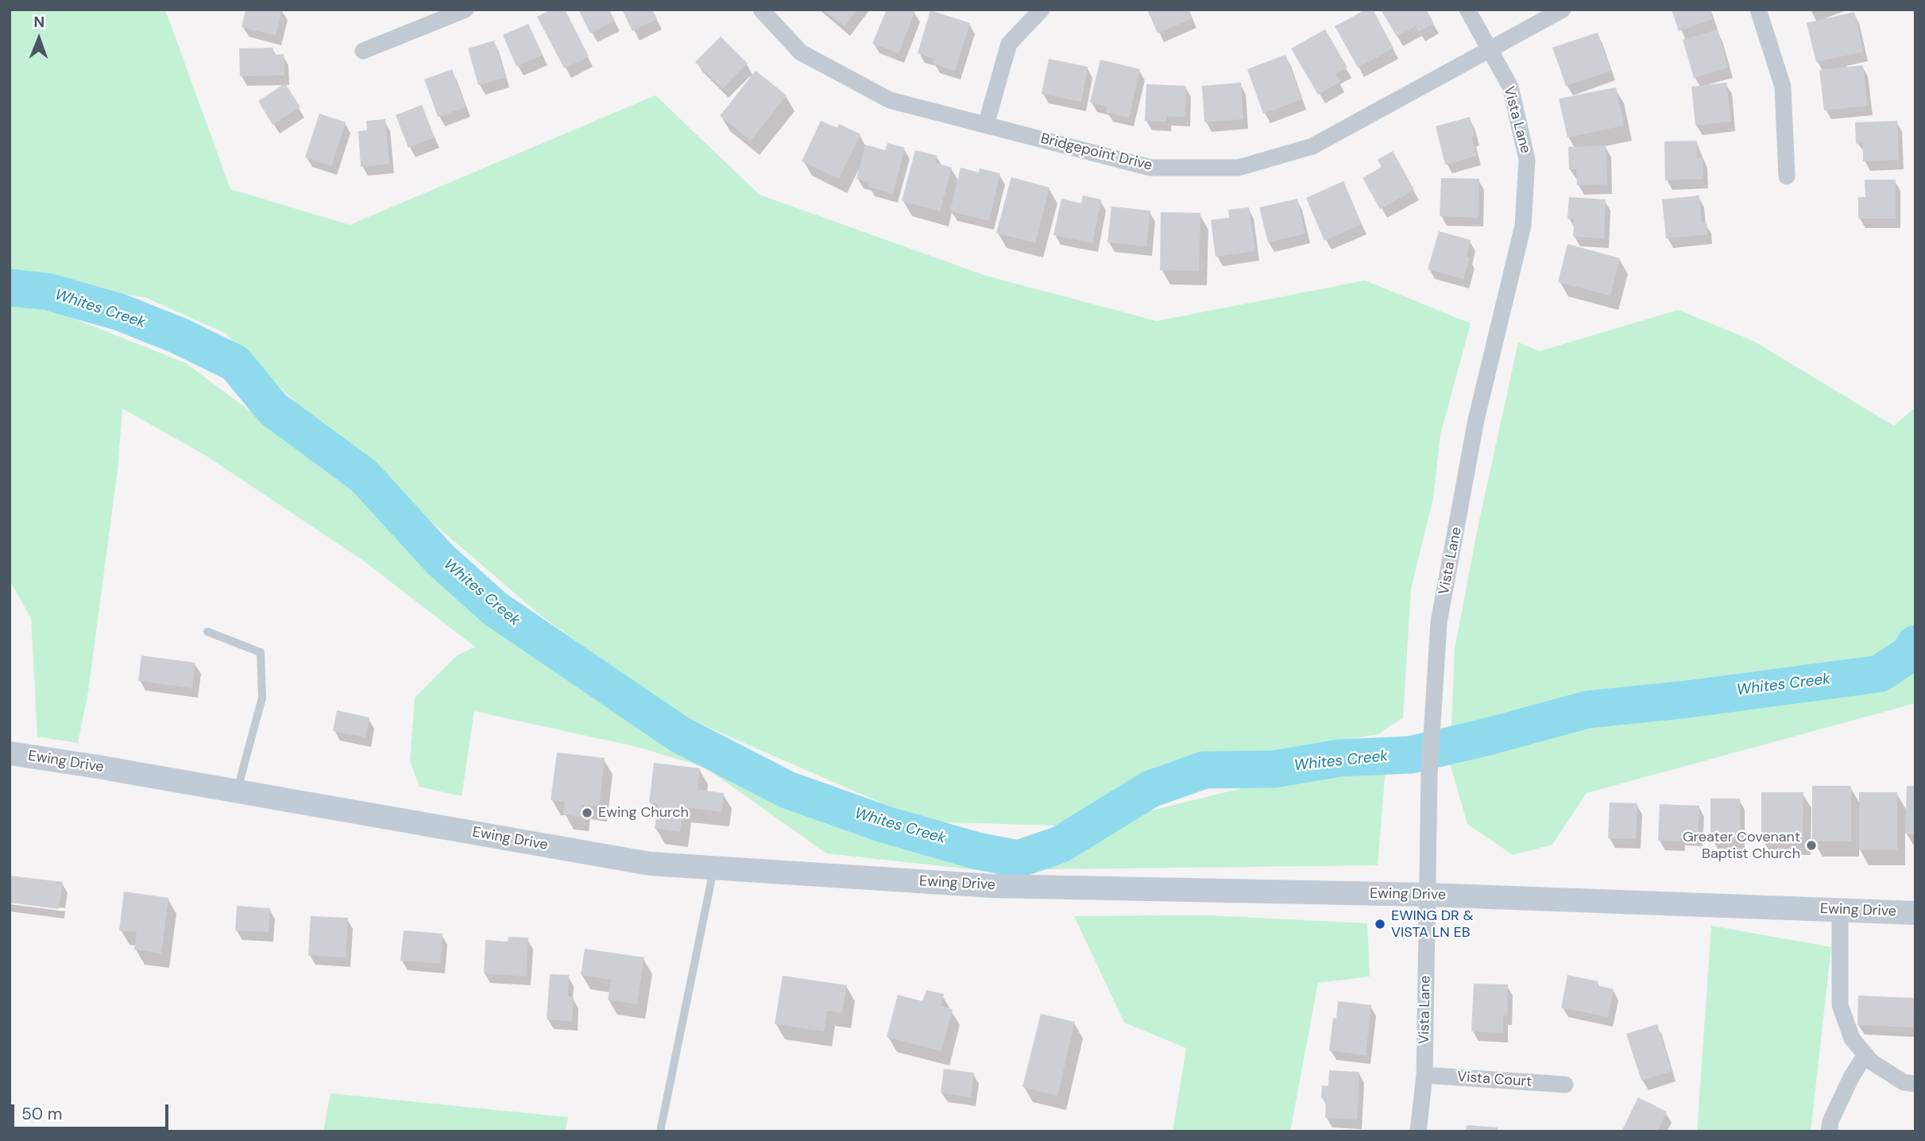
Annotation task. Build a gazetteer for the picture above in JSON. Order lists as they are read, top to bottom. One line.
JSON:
{"streets":{"street":["Vista Lane","Bridgepoint Drive","Ewing Drive","Vista Court"]},"crossings":[["Vista Lane","Bridgepoint Drive"],["Vista Lane","Ewing Drive"],["Vista Lane","Vista Court"]],"water":["Whites Creek"],"places":["Ewing Church","Greater Covenant Baptist Church","EWING DR & VISTA LN EB"],"scale_bar":"50 m","north":"top"}
